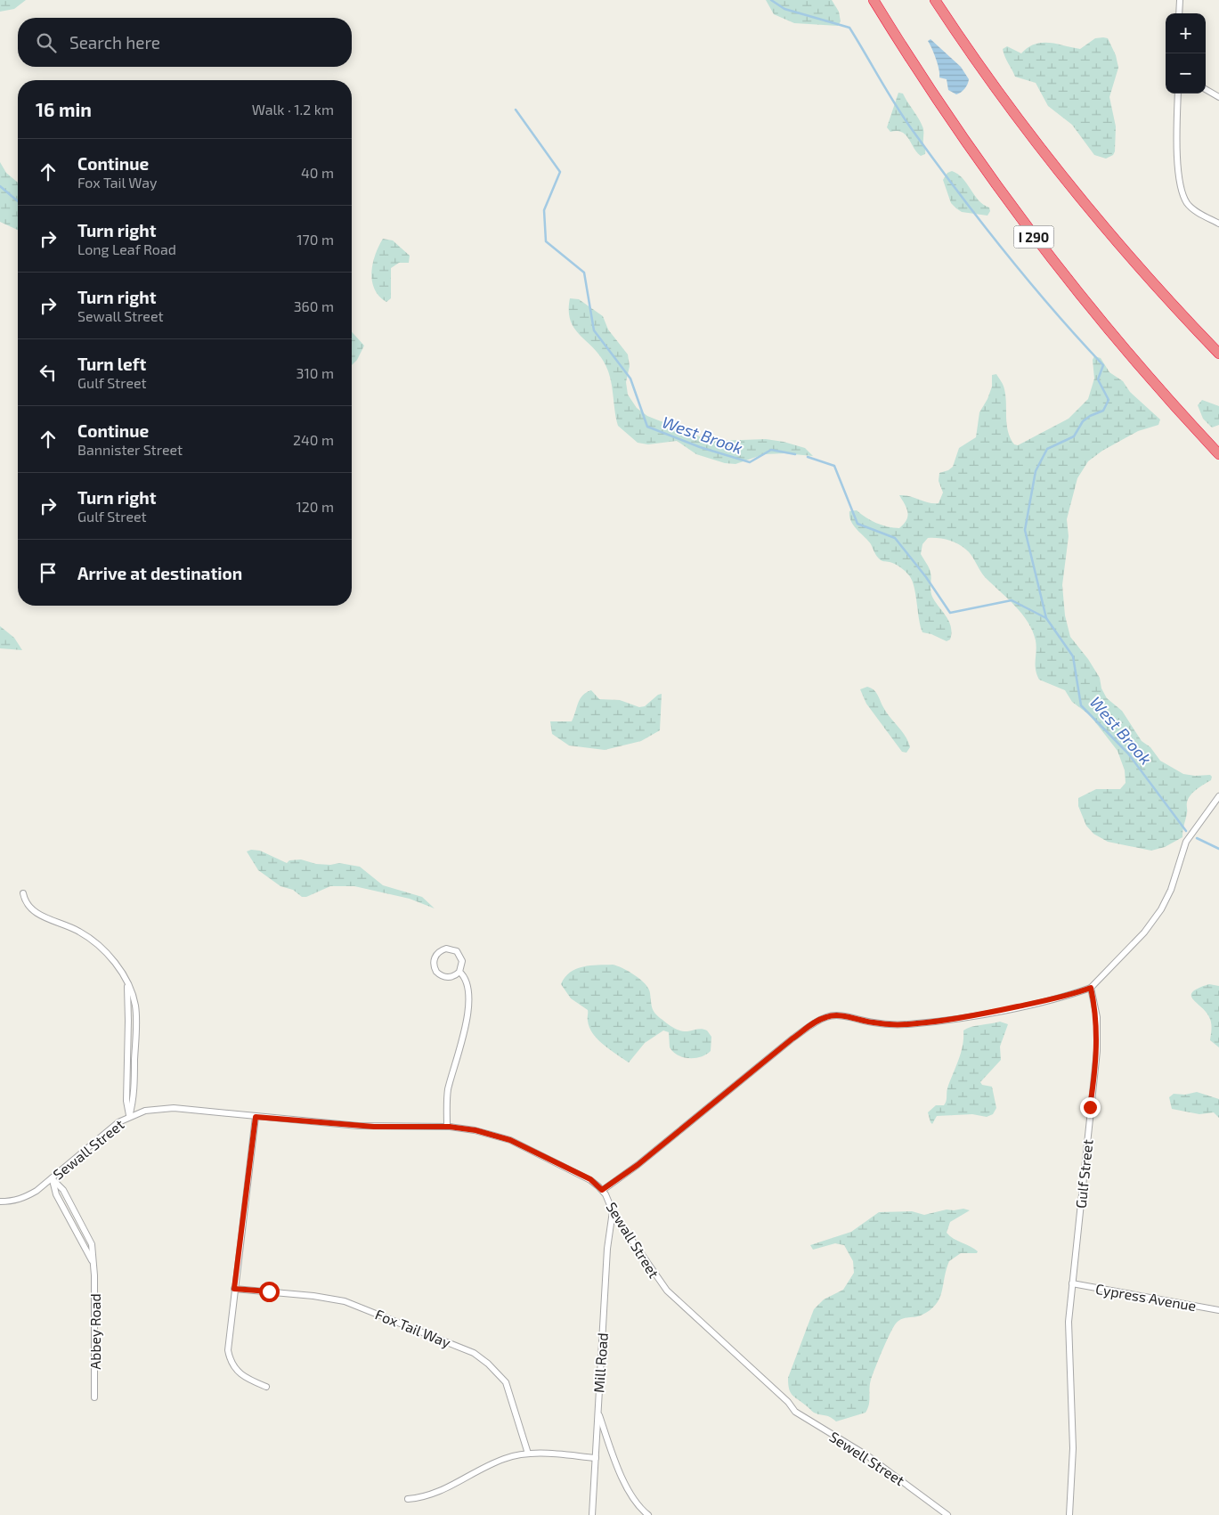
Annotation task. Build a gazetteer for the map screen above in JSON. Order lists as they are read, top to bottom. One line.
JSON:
{"streets":{"highway":["I 290"],"street":["Sewall Street","Gulf Street","Cypress Avenue","Fox Tail Way","Abbey Road","Mill Road","Sewell Street"]},"crossings":[["Sewall Street","Abbey Road"],["Sewall Street","Mill Road"],["Sewall Street","Sewell Street"],["Gulf Street","Cypress Avenue"]],"water":["West Brook"],"page":{"map_buttons":["+","−"],"search":"Search here","heading":["16 min","Walk · 1.2 km"],"list":[["Continue","Fox Tail Way","40 m"],["Turn right","Long Leaf Road","170 m"],["Turn right","Sewall Street","360 m"],["Turn left","Gulf Street","310 m"],["Continue","Bannister Street","240 m"],["Turn right","Gulf Street","120 m"],"Arrive at destination"]}}
